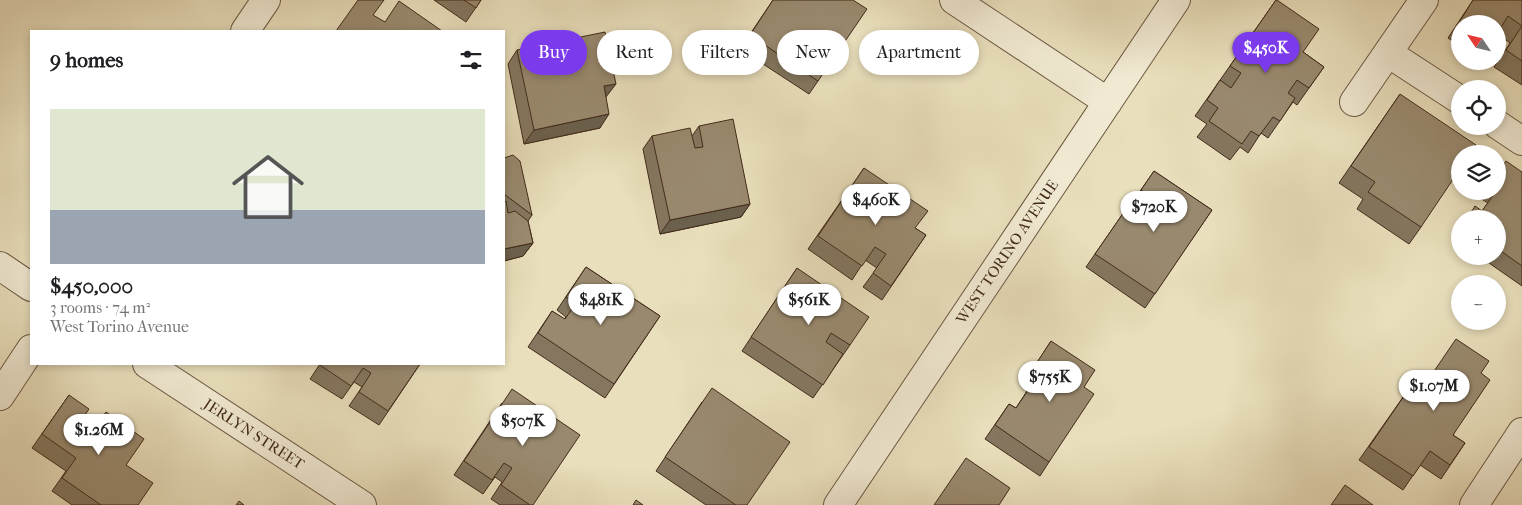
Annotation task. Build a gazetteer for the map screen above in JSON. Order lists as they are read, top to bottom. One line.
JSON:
{"streets":{"street":["WEST TORINO AVENUE","JERLYN STREET"]},"north":"top left","page":{"map_buttons":["+","−"],"chip":["Buy","Rent","Filters","New","Apartment"],"heading":"9 homes","price":["$450K","$460K","$720K","$481K","$561K","$755K","$1.07M","$507K","$1.26M"],"list":[{"name":"$450,000","note":"3 rooms · 74 m² · West Torino Avenue"}]}}
